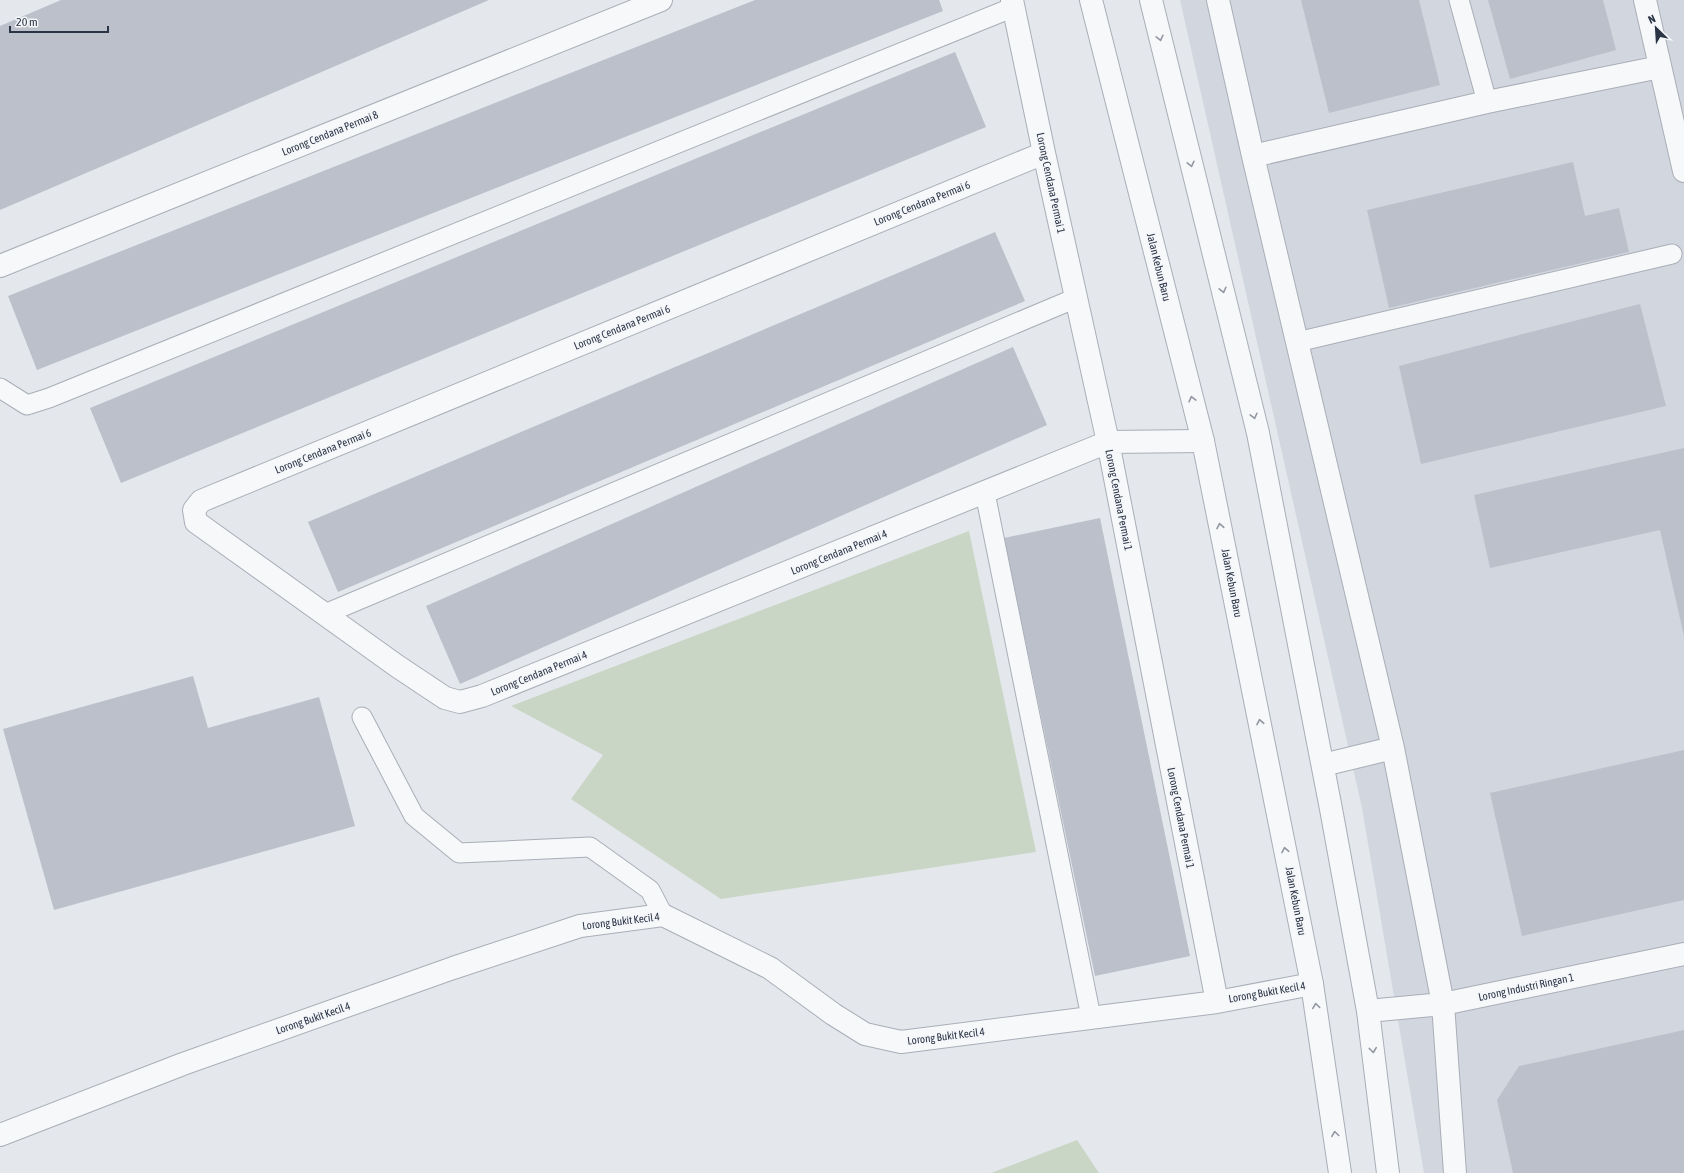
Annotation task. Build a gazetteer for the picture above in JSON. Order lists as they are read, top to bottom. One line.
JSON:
{"streets":{"street":["Lorong Cendana Permai 8","Lorong Cendana Permai 1","Lorong Cendana Permai 6","Jalan Kebun Baru","Lorong Cendana Permai 4","Lorong Bukit Kecil 4","Lorong Industri Ringan 1"]},"crossings":[["Lorong Cendana Permai 1","Lorong Cendana Permai 6"],["Lorong Cendana Permai 1","Lorong Cendana Permai 4"],["Lorong Cendana Permai 1","Lorong Bukit Kecil 4"],["Lorong Cendana Permai 6","Lorong Cendana Permai 4"],["Jalan Kebun Baru","Lorong Cendana Permai 4"],["Jalan Kebun Baru","Lorong Bukit Kecil 4"]],"scale_bar":"20 m","north":"top left"}
